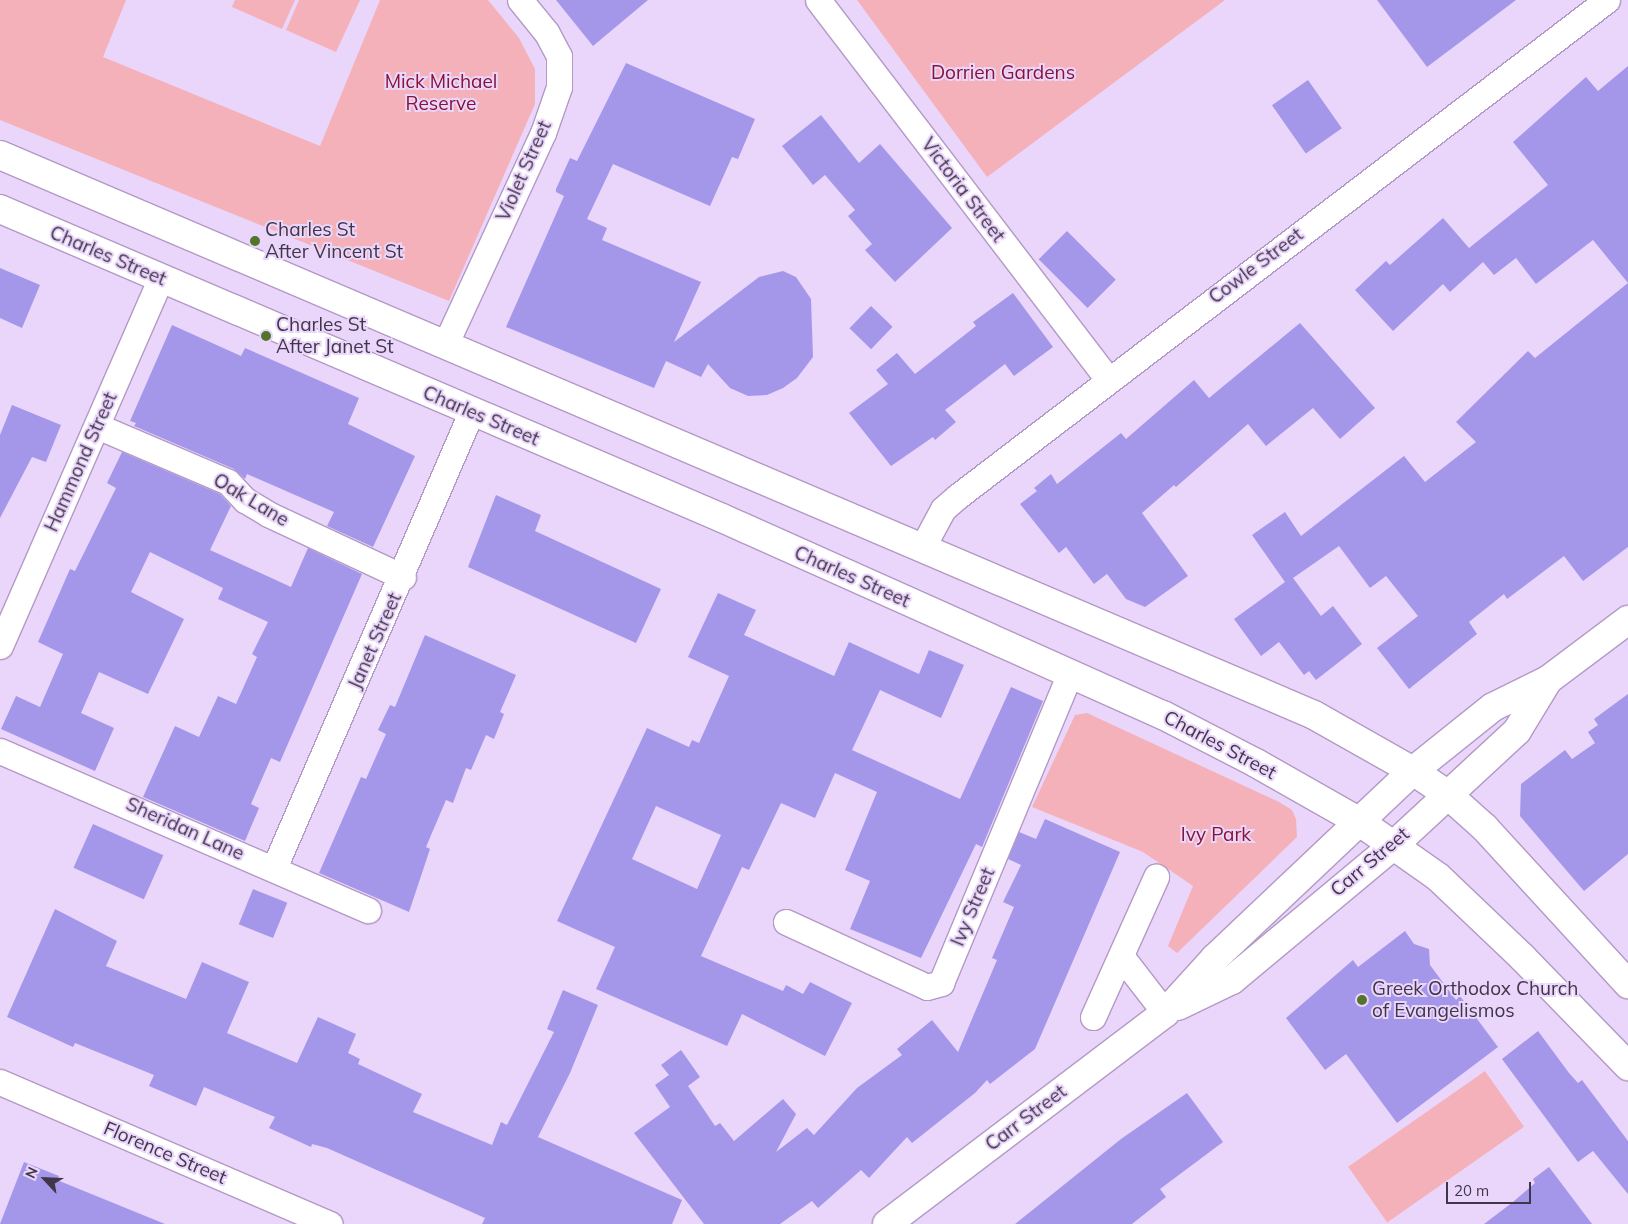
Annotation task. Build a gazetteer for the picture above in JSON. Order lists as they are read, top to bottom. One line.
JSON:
{"streets":{"main road":["Charles Street","Carr Street"],"street":["Violet Street","Victoria Street","Cowle Street","Hammond Street","Oak Lane","Janet Street","Sheridan Lane","Ivy Street","Florence Street"]},"crossings":[["Victoria Street","Cowle Street"],["Charles Street","Hammond Street"],["Charles Street","Janet Street"],["Charles Street","Carr Street"],["Charles Street","Ivy Street"],["Hammond Street","Oak Lane"],["Oak Lane","Janet Street"],["Janet Street","Sheridan Lane"]],"parks":["Dorrien Gardens","Mick Michael Reserve","Ivy Park"],"places":["Charles St After Vincent St","Charles St After Janet St","Greek Orthodox Church of Evangelismos"],"scale_bar":"20 m","north":"top left"}
